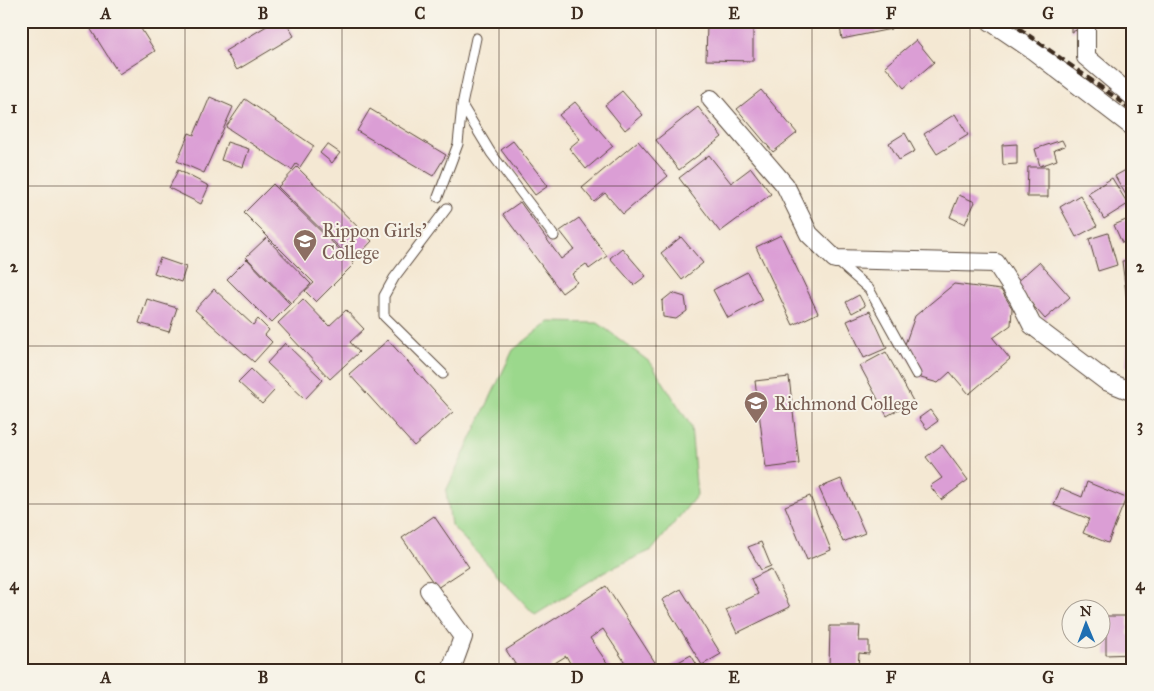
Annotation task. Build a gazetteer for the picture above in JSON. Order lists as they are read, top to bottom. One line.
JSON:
{"places":{"school or university":["Rippon Girls' College","Richmond College"]},"north":"top","grid":{"columns":["A","B","C","D","E","F","G"],"rows":["1","2","3","4"]}}
